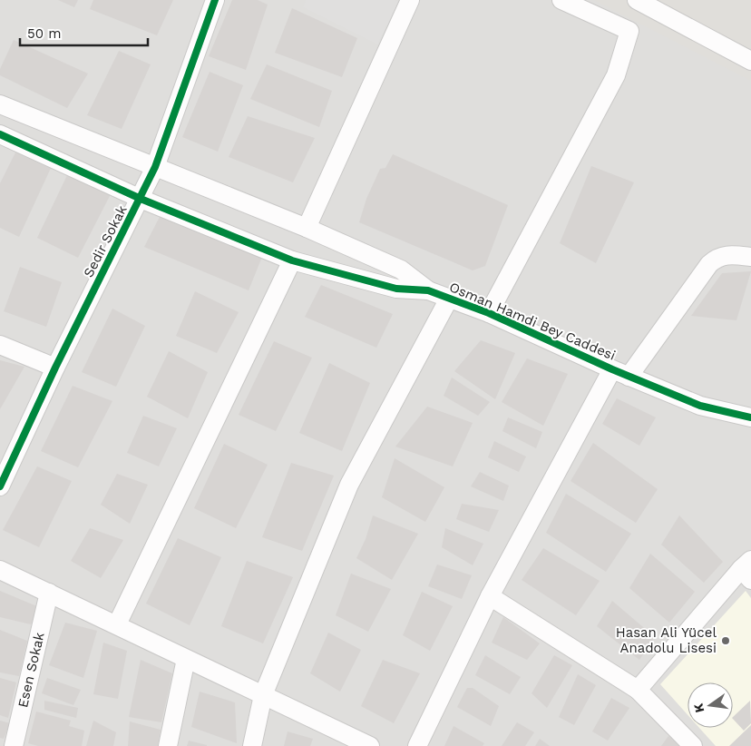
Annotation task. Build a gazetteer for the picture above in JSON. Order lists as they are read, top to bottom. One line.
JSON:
{"streets":{"street":["Sedir Sokak","Osman Hamdi Bey Caddesi","Esen Sokak"]},"crossings":[["Sedir Sokak","Osman Hamdi Bey Caddesi"]],"places":["Hasan Ali Yücel Anadolu Lisesi"],"scale_bar":"50 m","north":"left"}
